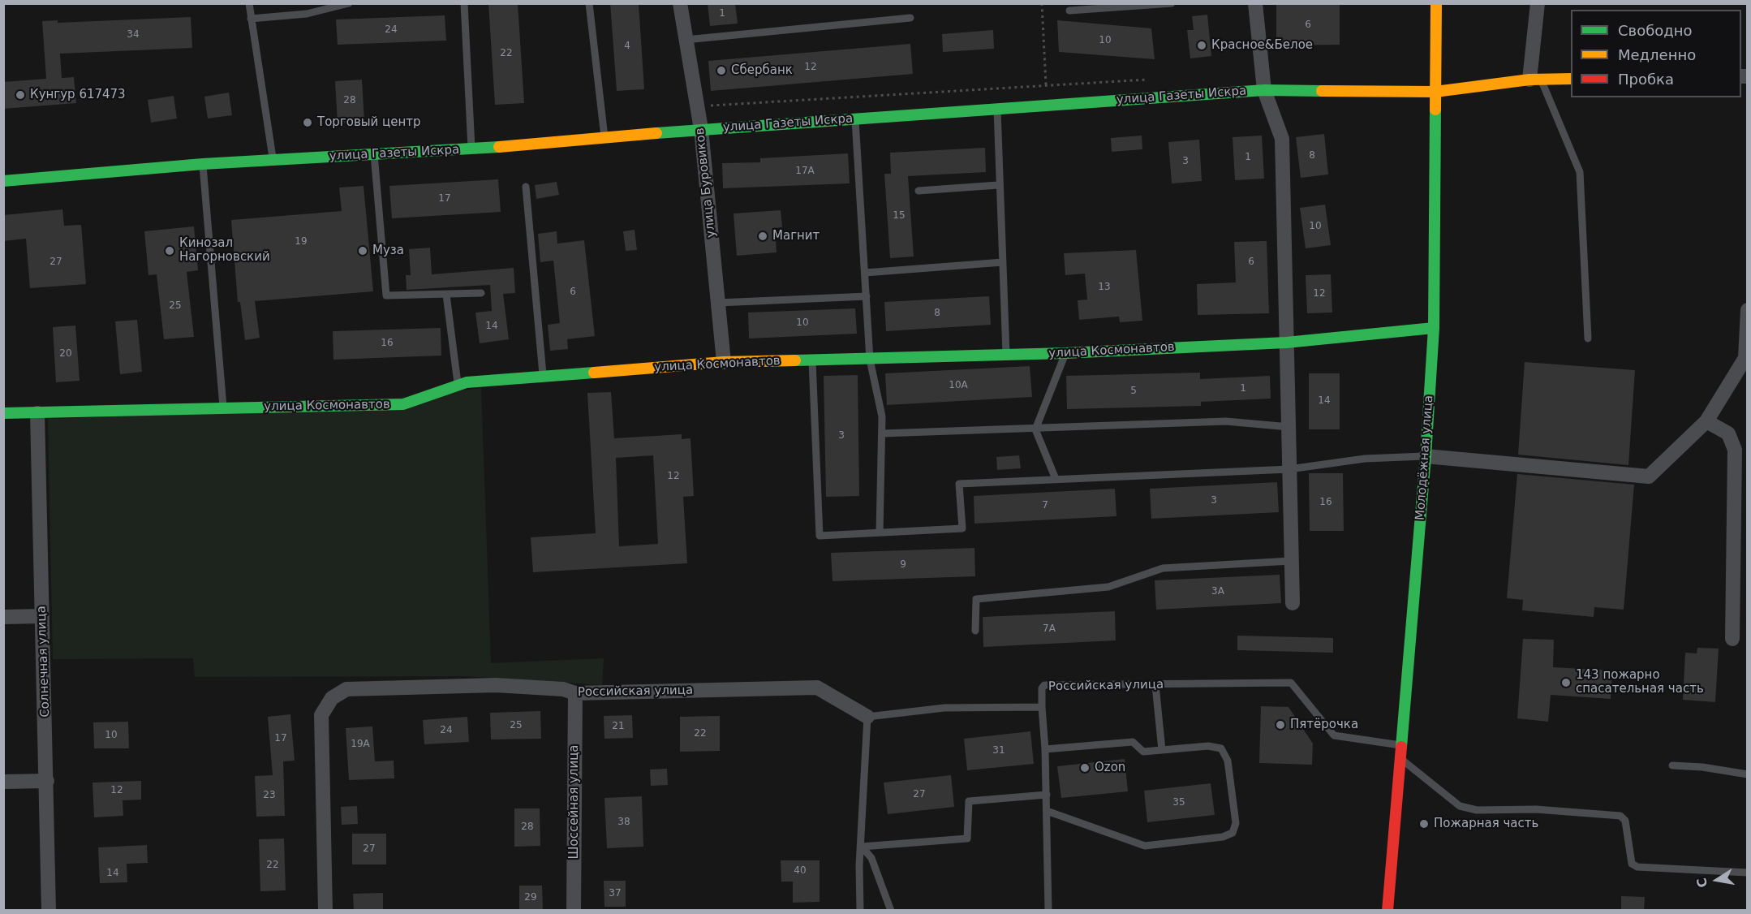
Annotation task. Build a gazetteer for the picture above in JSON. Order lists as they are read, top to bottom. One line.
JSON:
{"streets":{"street":["улица Газеты Искра","улица Буровиков","улица Космонавтов","Молодёжная улица","Солнечная улица","Российская улица","Шоссейная улица"]},"crossings":[["улица Газеты Искра","улица Буровиков"],["улица Газеты Искра","Молодёжная улица"],["улица Буровиков","улица Космонавтов"],["улица Космонавтов","Молодёжная улица"],["улица Космонавтов","Солнечная улица"],["Молодёжная улица","Российская улица"],["Российская улица","Шоссейная улица"]],"places":["Красное&Белое","Сбербанк","Кунгур 617473","Торговый центр","Магнит","Кинозал Нагорновский","Муза","143 пожарно спасательная часть","Пятёрочка","Ozon","Пожарная часть"],"house_numbers":["1","6","24","34","10","4","22","12","28","8","1","3","17А","17","15","10","19","27","6","13","6","12","25","8","10","14","16","20","10А","1","5","14","3","12","3","16","7","9","3А","7А","25","21","24","22","10","17","19А","31","12","27","23","35","38","28","27","22","40","14","37","29"],"legend":["Свободно","Медленно","Пробка"],"north":"left"}
